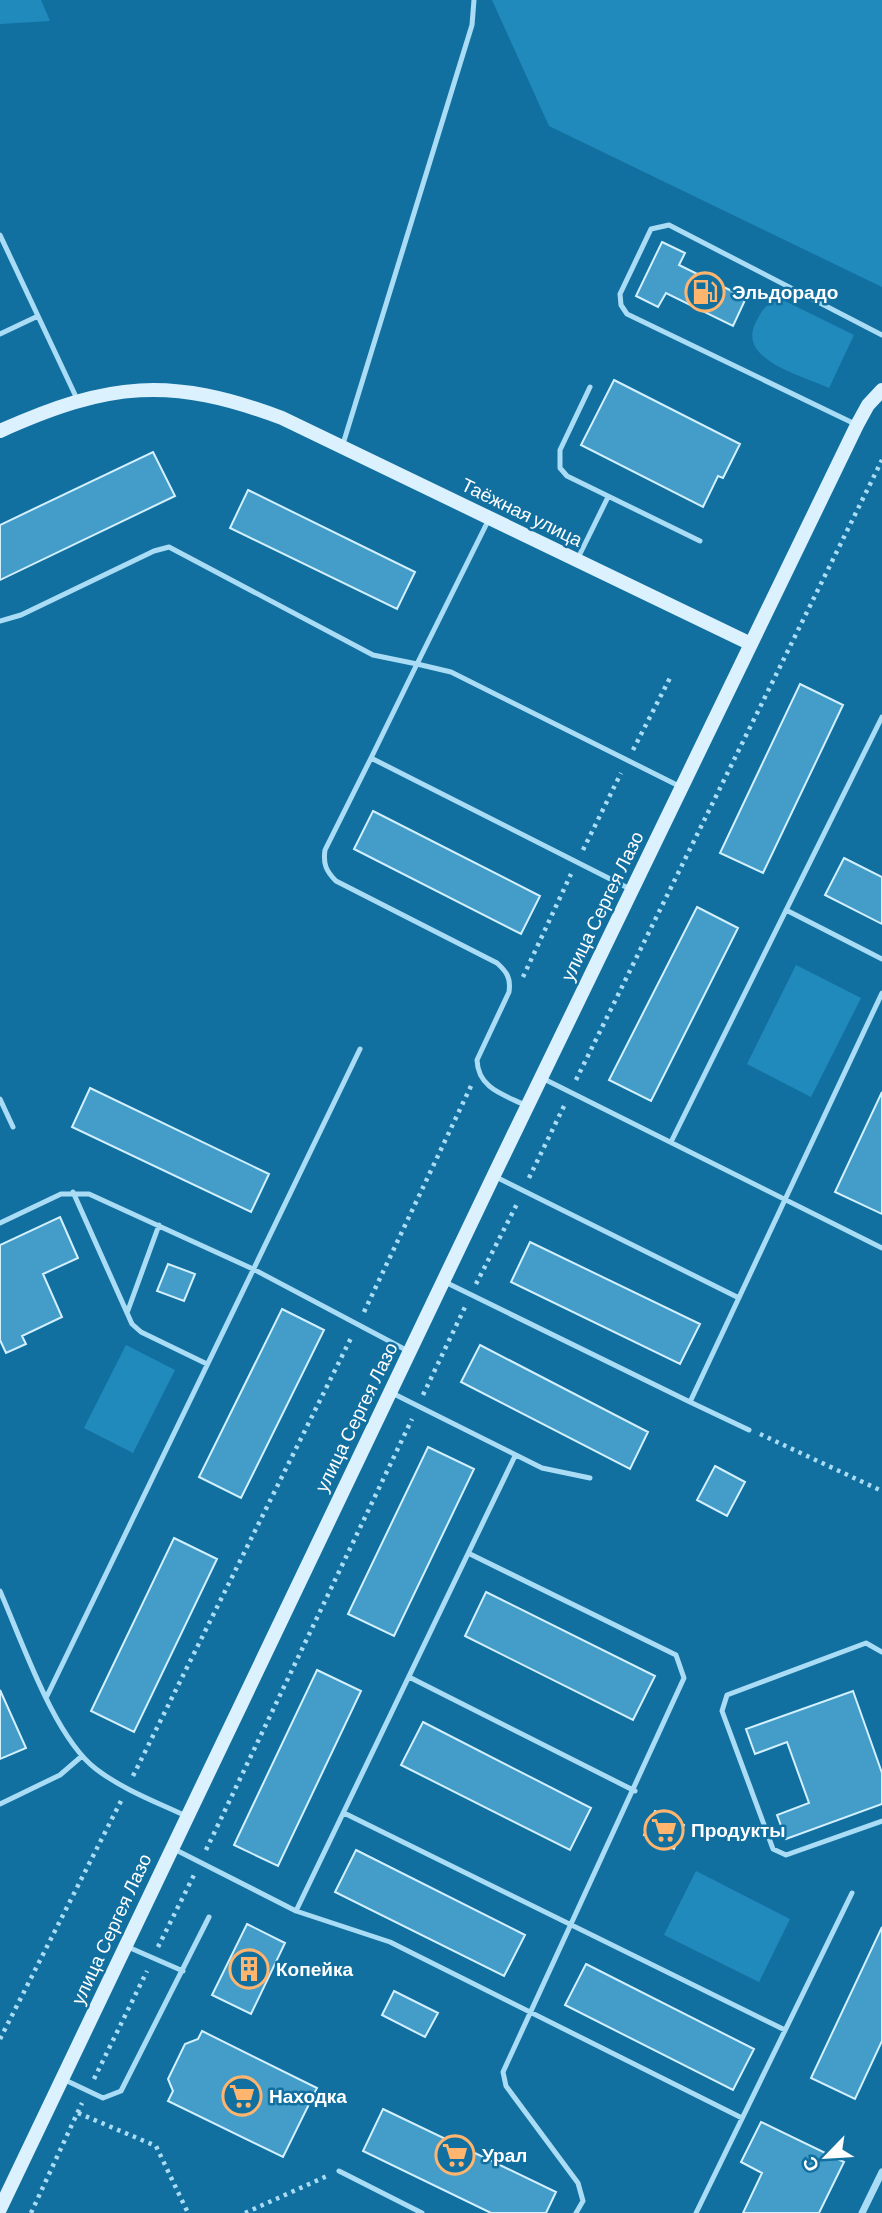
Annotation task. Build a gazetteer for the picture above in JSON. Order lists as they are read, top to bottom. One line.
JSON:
{"streets":{"street":["Таёжная улица","улица Сергея Лазо"]},"crossings":[["Таёжная улица","улица Сергея Лазо"]],"places":{"fuel station":["Эльдорадо"],"supermarket":["Продукты","Находка","Урал"],"building":["Копейка"]},"north":"bottom left"}
